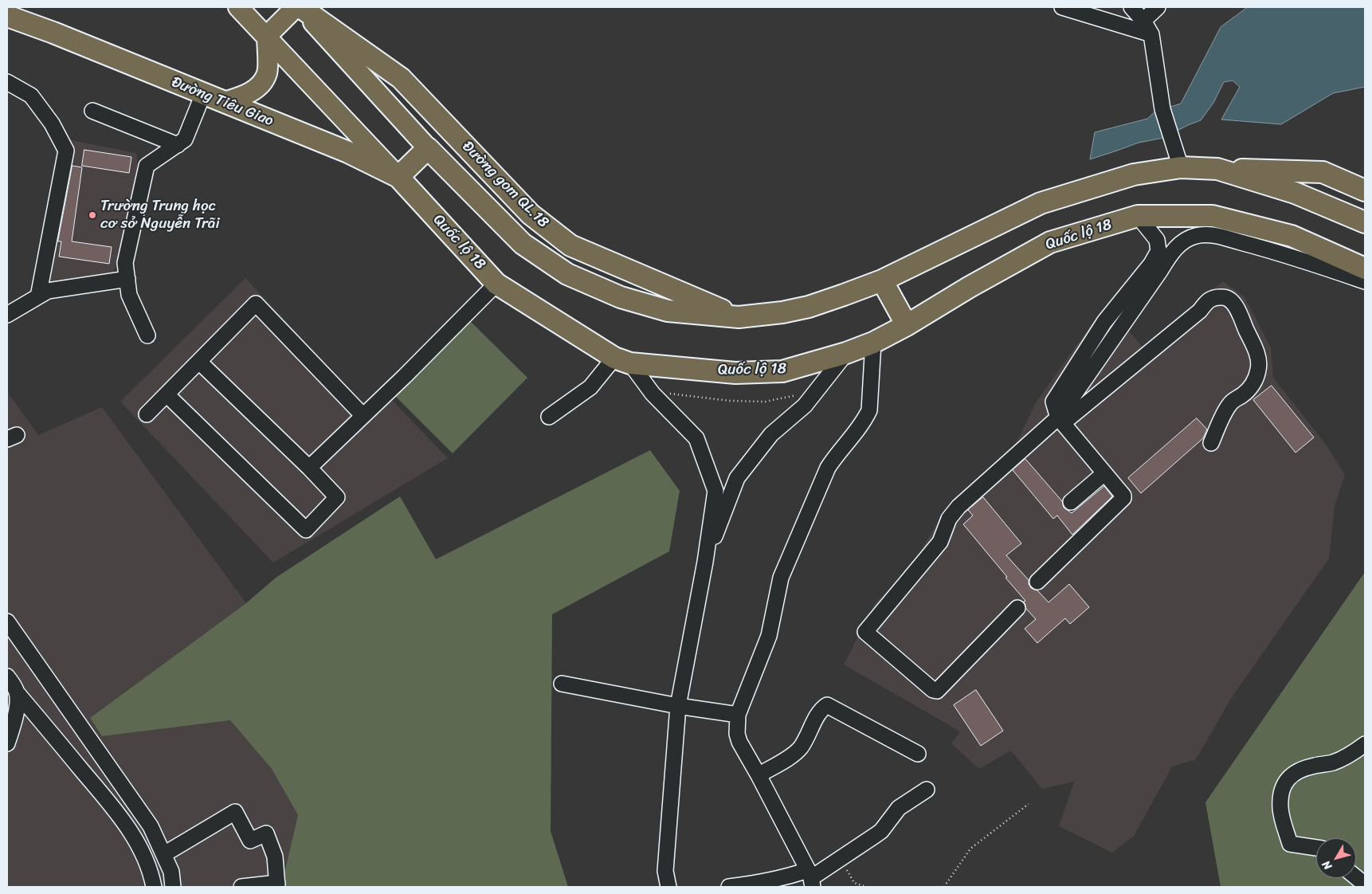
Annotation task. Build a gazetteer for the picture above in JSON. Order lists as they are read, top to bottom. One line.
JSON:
{"streets":{"highway":["Đường Tiêu Giao","Đường gom QL.18","Quốc lộ 18"]},"crossings":[["Đường Tiêu Giao","Quốc lộ 18"]],"places":["Trường Trung học cơ sở Nguyễn Trãi"],"north":"bottom left"}
